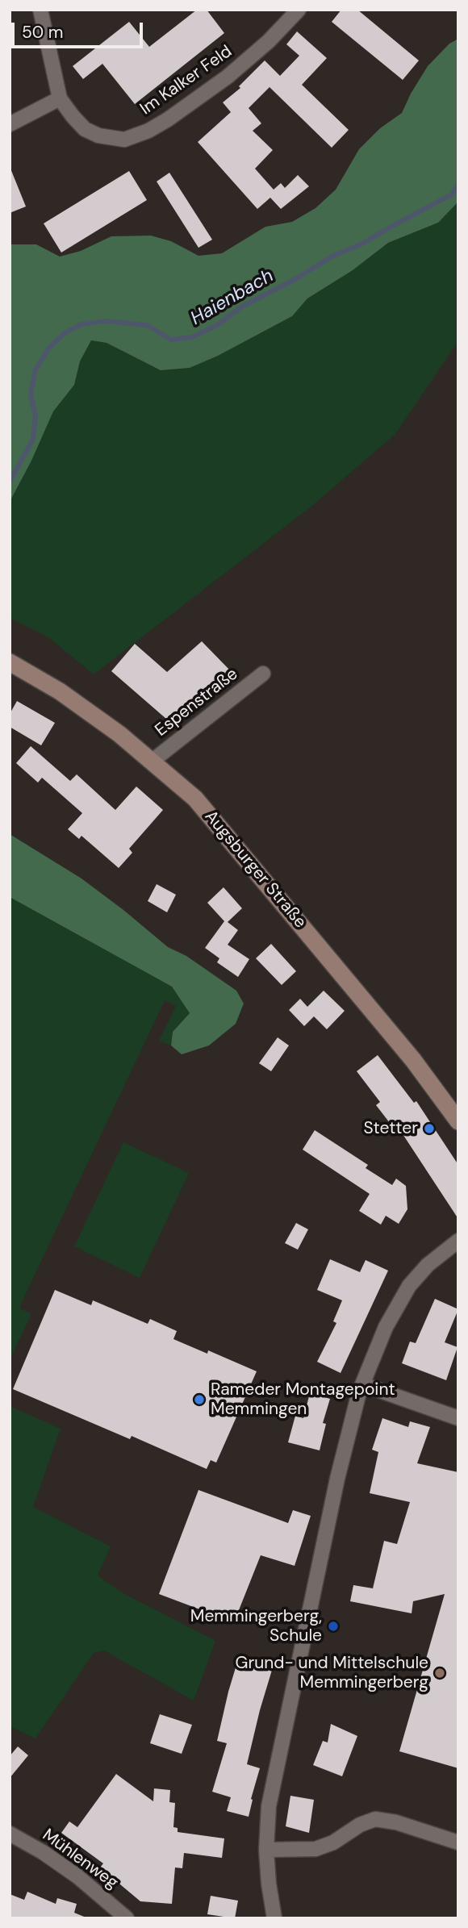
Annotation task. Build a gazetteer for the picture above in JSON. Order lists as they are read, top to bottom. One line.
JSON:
{"streets":{"street":["Im Kalker Feld","Espenstraße","Augsburger Straße","Mühlenweg"]},"crossings":[["Espenstraße","Augsburger Straße"]],"water":["Haienbach"],"places":["Stetter","Rameder Montagepoint Memmingen","Memmingerberg, Schule","Grund- und Mittelschule Memmingerberg"],"scale_bar":"50 m"}
